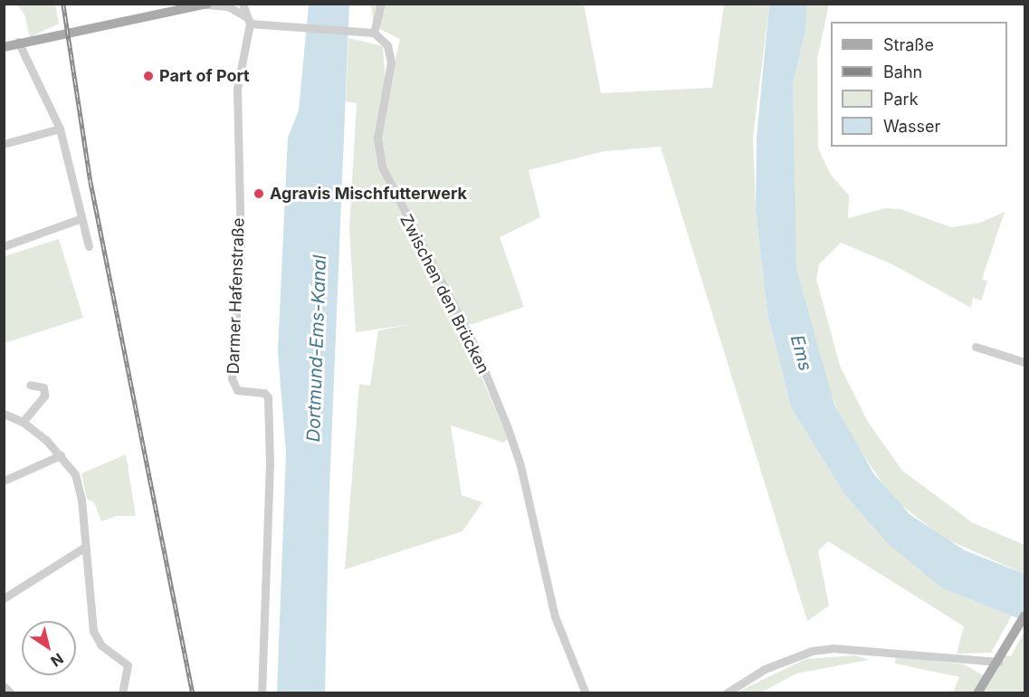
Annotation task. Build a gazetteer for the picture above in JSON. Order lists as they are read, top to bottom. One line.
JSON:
{"streets":{"street":["Zwischen den Brücken","Darmer Hafenstraße"]},"water":["Dortmund-Ems-Kanal","Ems"],"places":["Part of Port","Agravis Mischfutterwerk"],"legend":["Straße","Bahn","Park","Wasser"],"north":"bottom right"}
